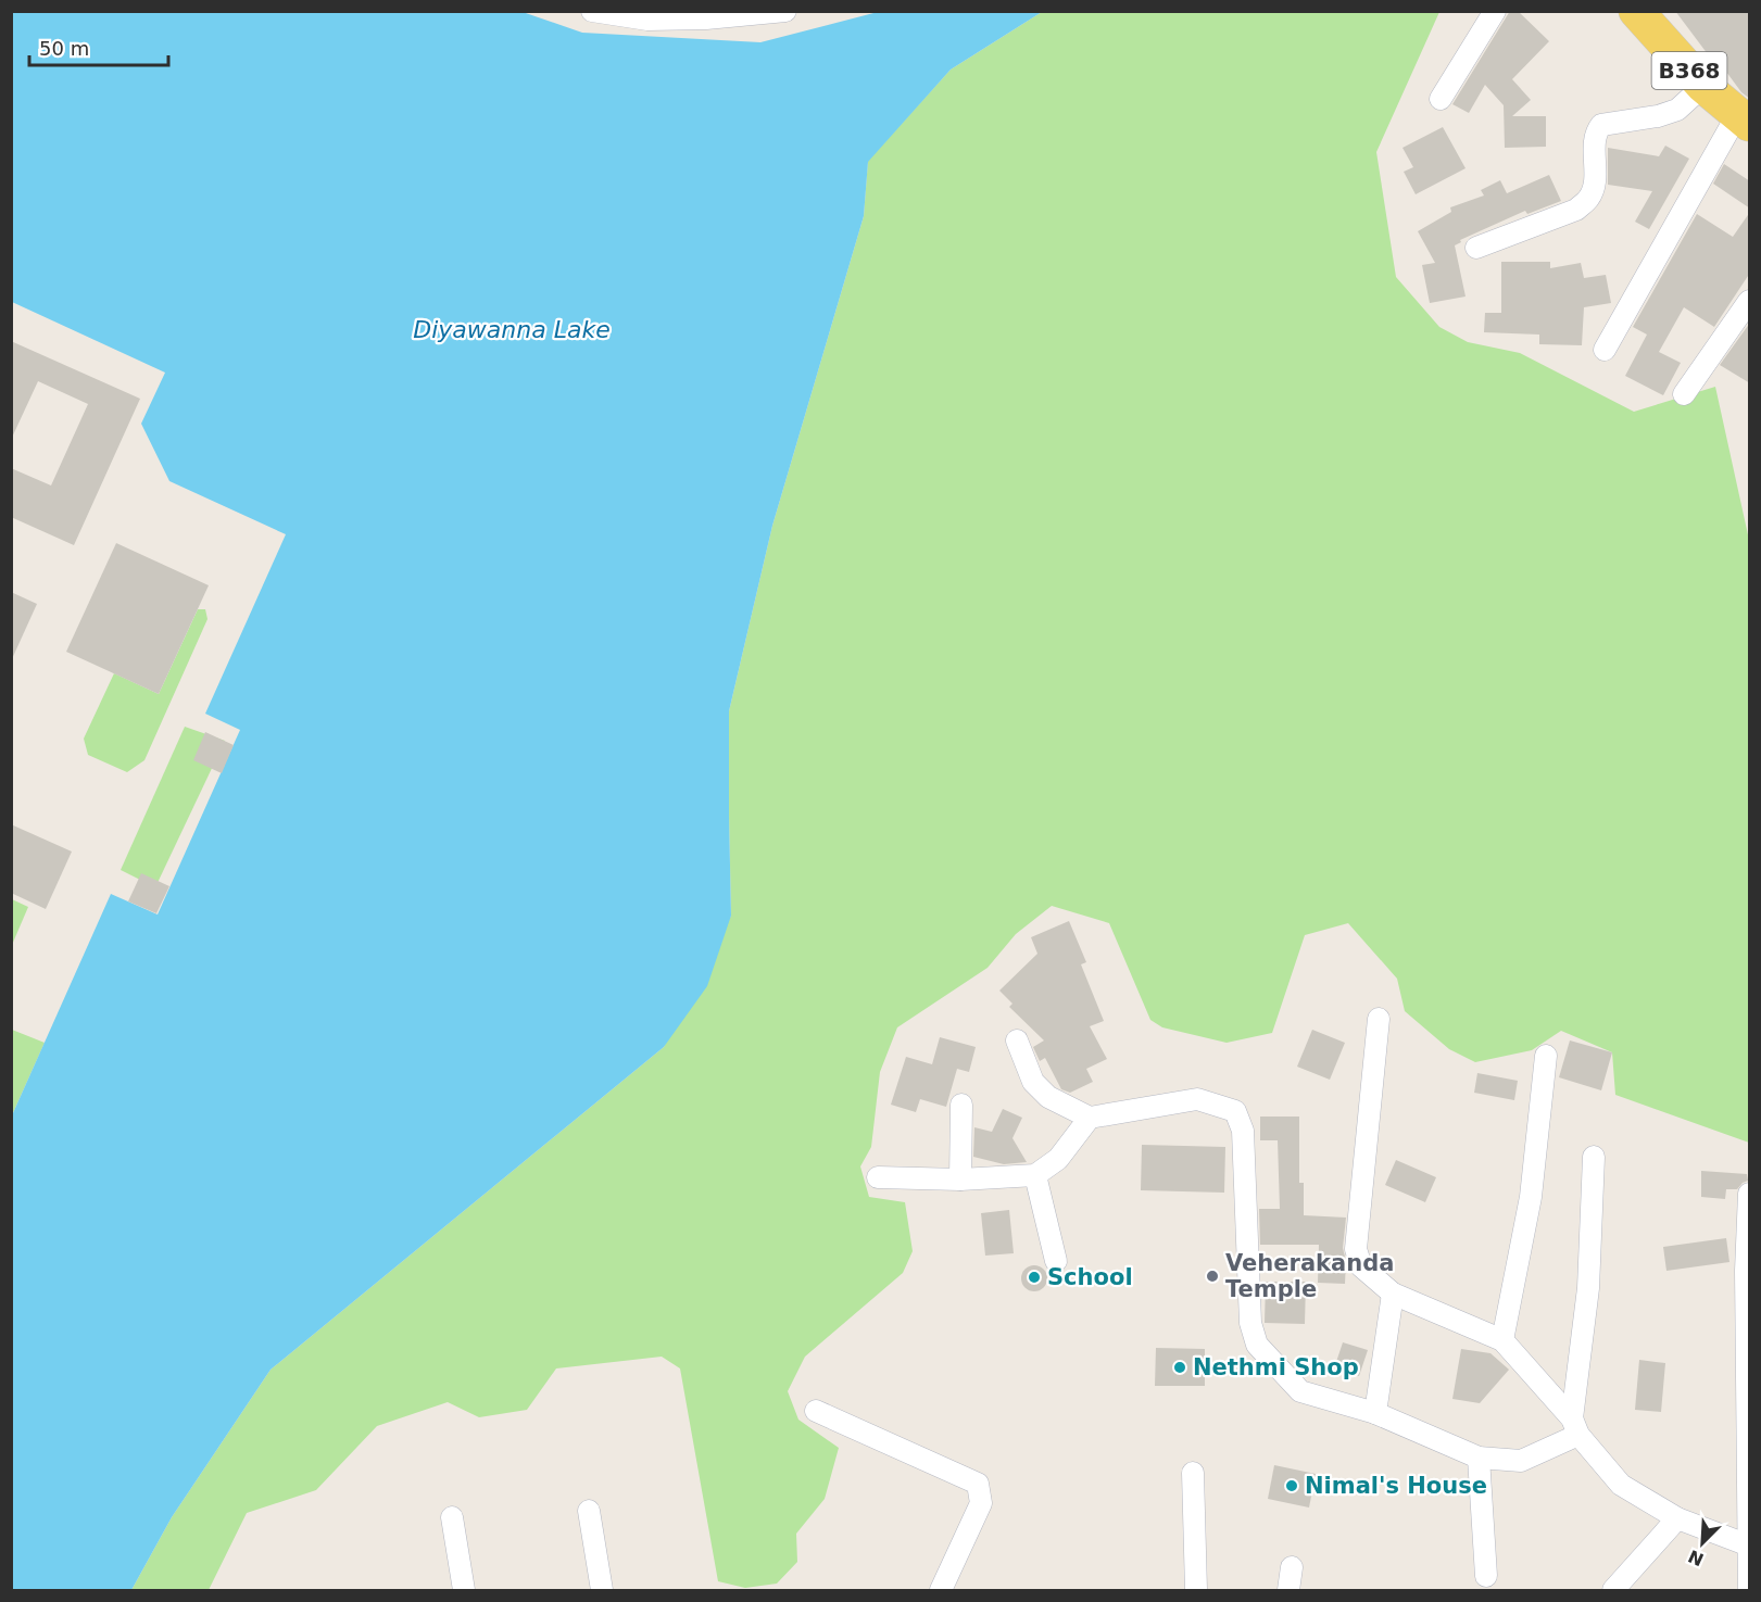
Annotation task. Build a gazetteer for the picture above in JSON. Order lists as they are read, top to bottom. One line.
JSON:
{"streets":{"main road":["B368"]},"water":["Diyawanna Lake"],"places":["Veherakanda Temple","School","Nethmi Shop","Nimal's House"],"scale_bar":"50 m","north":"bottom left"}
